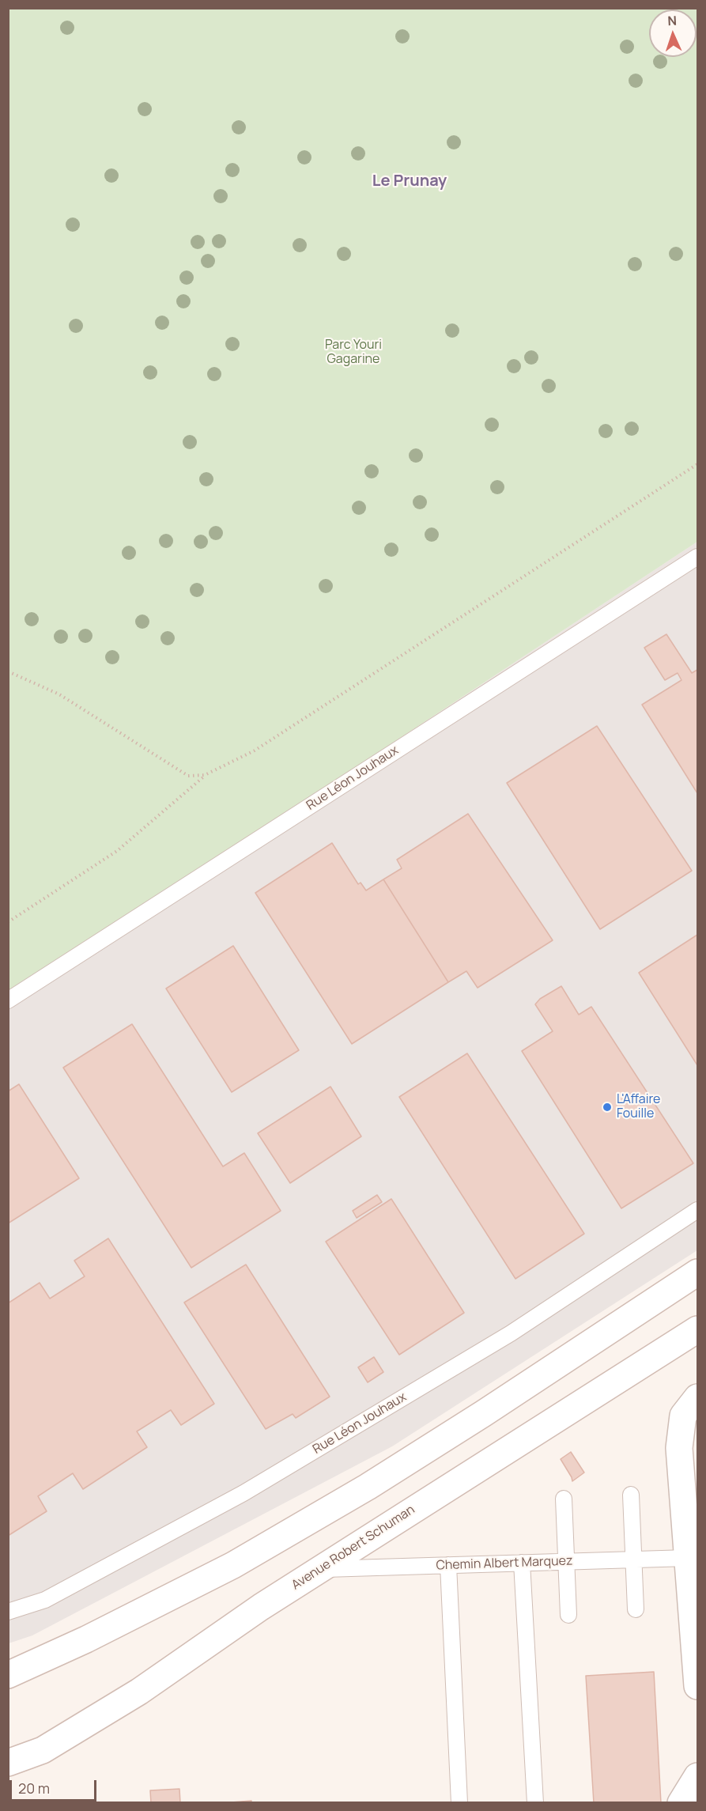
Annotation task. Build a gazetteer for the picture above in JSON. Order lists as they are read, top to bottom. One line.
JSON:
{"streets":{"main road":["Avenue Robert Schuman"],"lane":["Rue Léon Jouhaux","Chemin Albert Marquez"]},"crossings":[["Avenue Robert Schuman","Chemin Albert Marquez"]],"districts":["Le Prunay"],"parks":["Parc Youri Gagarine"],"places":["L'Affaire Fouille"],"scale_bar":"20 m","north":"top"}
